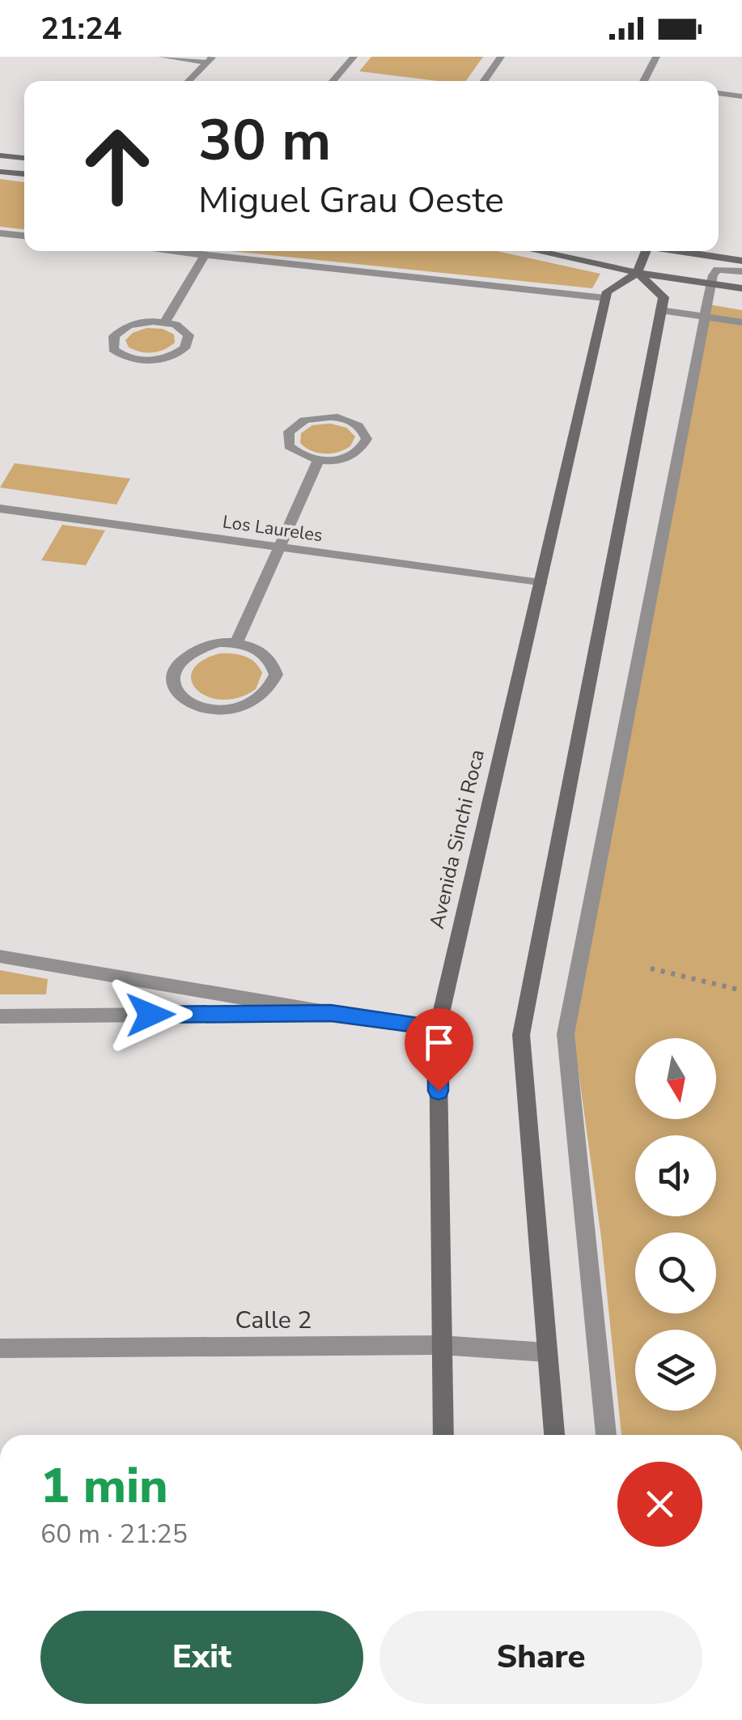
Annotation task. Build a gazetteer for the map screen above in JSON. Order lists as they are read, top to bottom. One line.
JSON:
{"streets":{"main road":["Avenida Sinchi Roca"],"street":["Los Laureles","Calle 2"]},"crossings":[["Los Laureles","Avenida Sinchi Roca"],["Avenida Sinchi Roca","Calle 2"]],"north":"bottom","page":{"status":"21:24","turn":["30 m","Miguel Grau Oeste"],"heading":["1 min","60 m · 21:25"],"buttons":["Exit","Share"]}}
